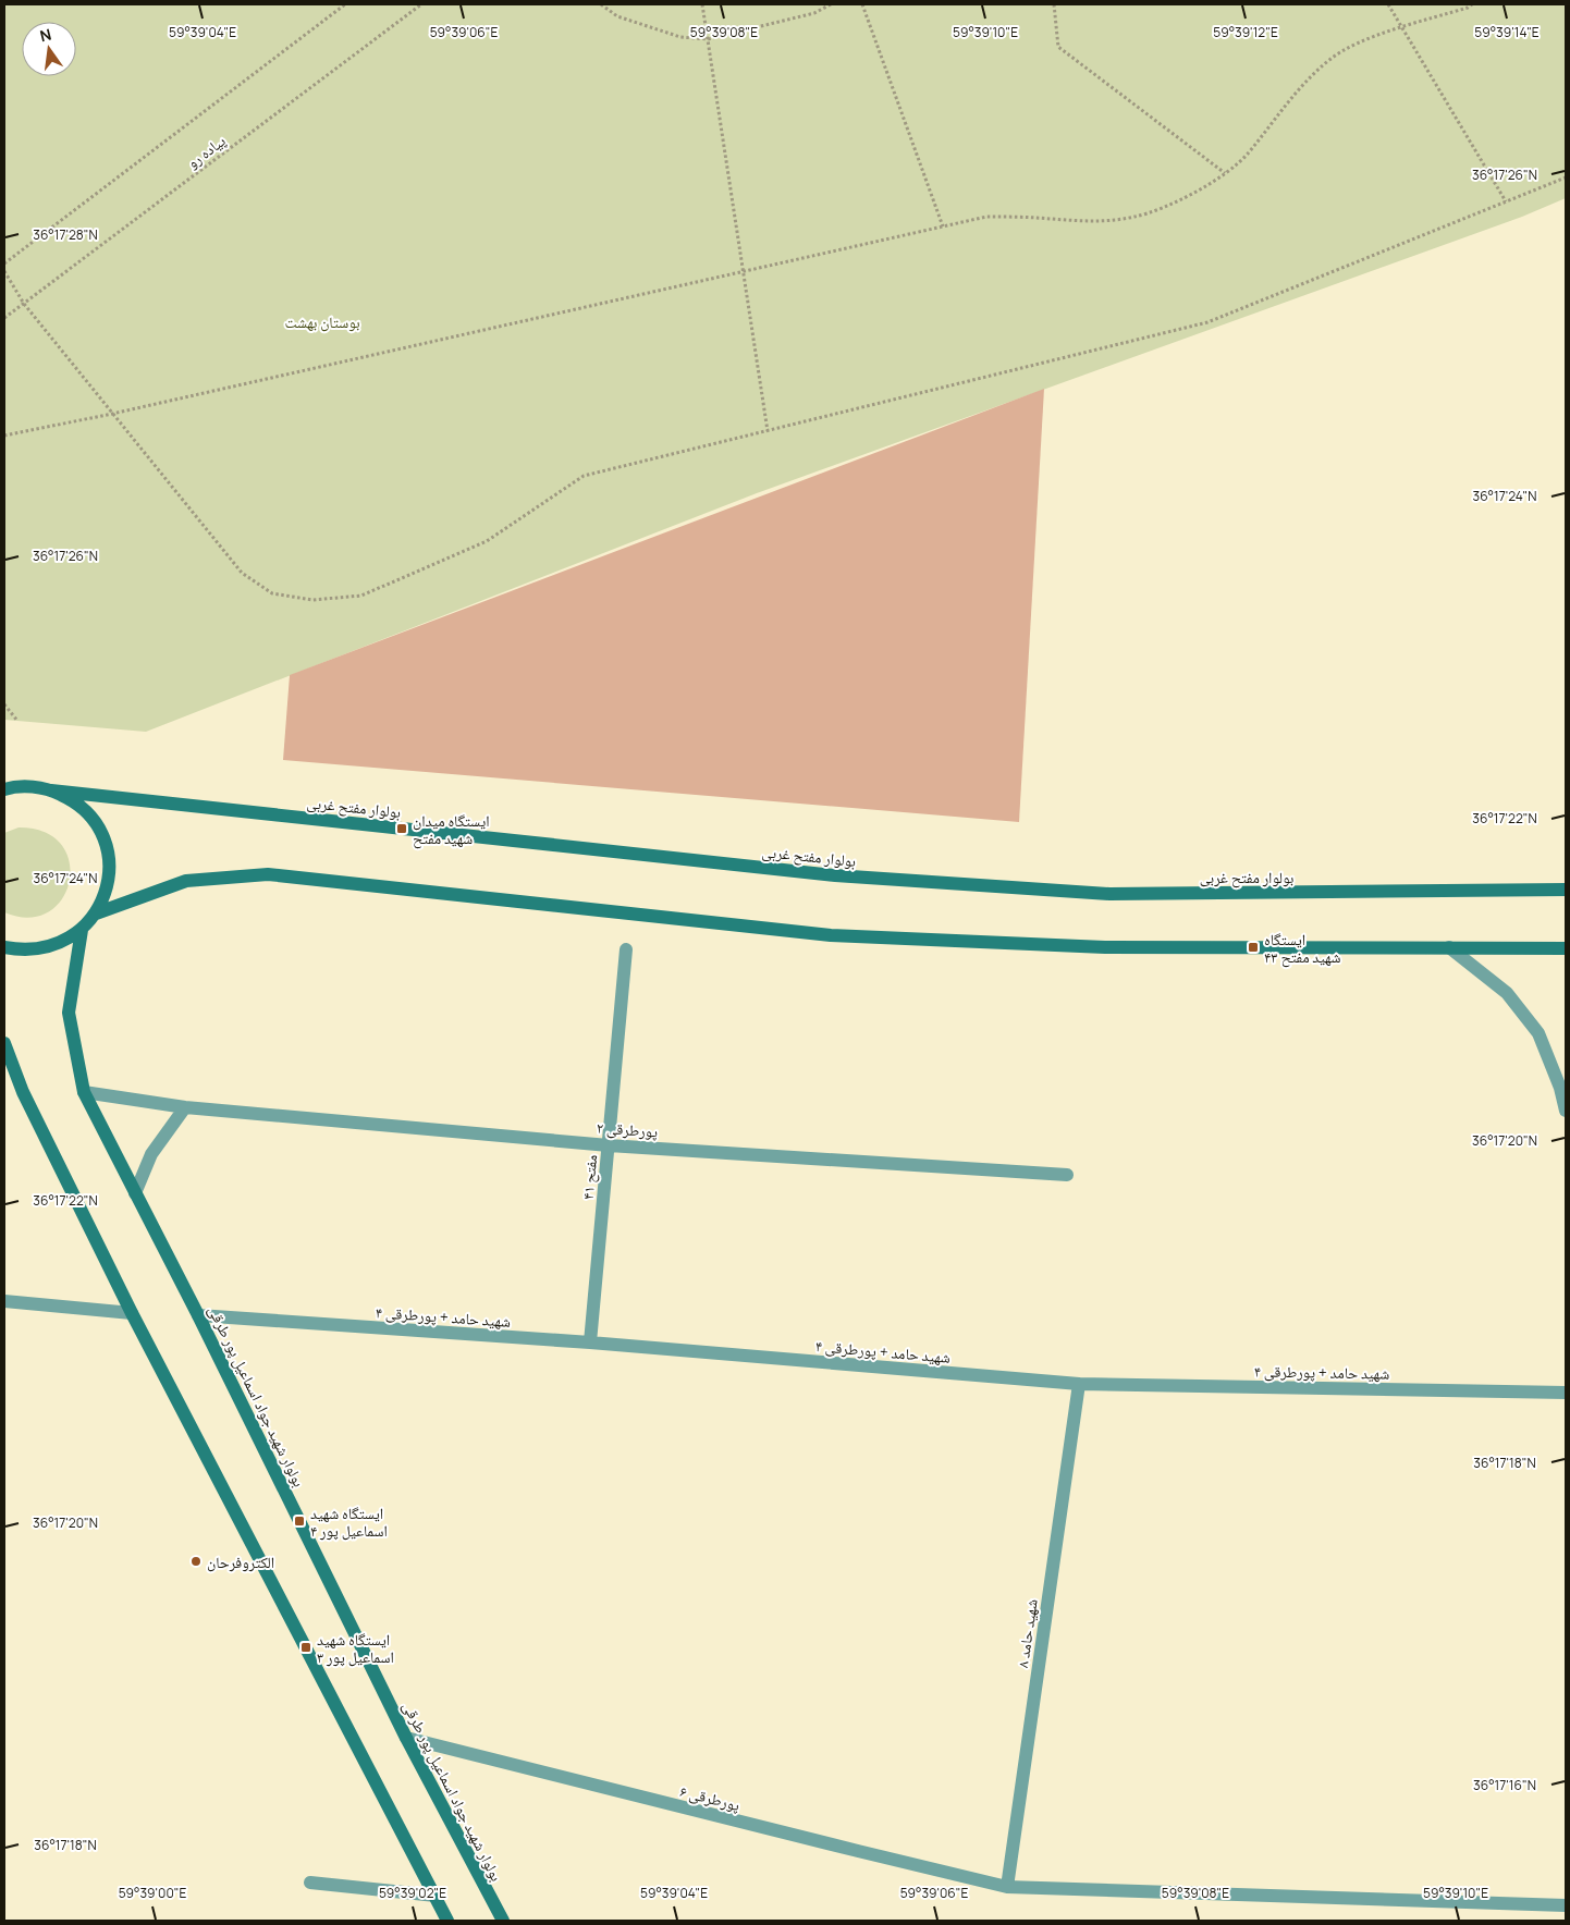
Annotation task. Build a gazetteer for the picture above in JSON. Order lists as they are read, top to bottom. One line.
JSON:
{"streets":{"main road":["بولوار مفتح غربی","بولوار شهید جواد اسماعیل پور طرقی"],"street":["پورطرقی ۲","مفتح ۴۱","شهید حامد + پورطرقی ۴","شهید حامد ۸","پورطرقی ۶"],"path":["پیاده رو"]},"crossings":[["پورطرقی ۲","مفتح ۴۱"],["پورطرقی ۲","بولوار شهید جواد اسماعیل پور طرقی"],["مفتح ۴۱","شهید حامد + پورطرقی ۴"],["شهید حامد + پورطرقی ۴","بولوار شهید جواد اسماعیل پور طرقی"],["شهید حامد + پورطرقی ۴","شهید حامد ۸"],["بولوار شهید جواد اسماعیل پور طرقی","پورطرقی ۶"],["شهید حامد ۸","پورطرقی ۶"]],"parks":["بوستان بهشت"],"places":{"transit":["ایستگاه میدان شهید مفتح","ایستگاه شهید مفتح ۴۳","ایستگاه شهید اسماعیل پور ۴","ایستگاه شهید اسماعیل پور ۳"],"other":["الکتروفرحان"]},"north":"top","coordinates":["59°39'04\"E","59°39'06\"E","59°39'08\"E","59°39'10\"E","59°39'14\"E","59°39'12\"E","36°17'26\"N","36°17'28\"N","36°17'24\"N","36°17'22\"N","36°17'20\"N","36°17'18\"N","36°17'16\"N","59°39'00\"E","59°39'02\"E"]}
